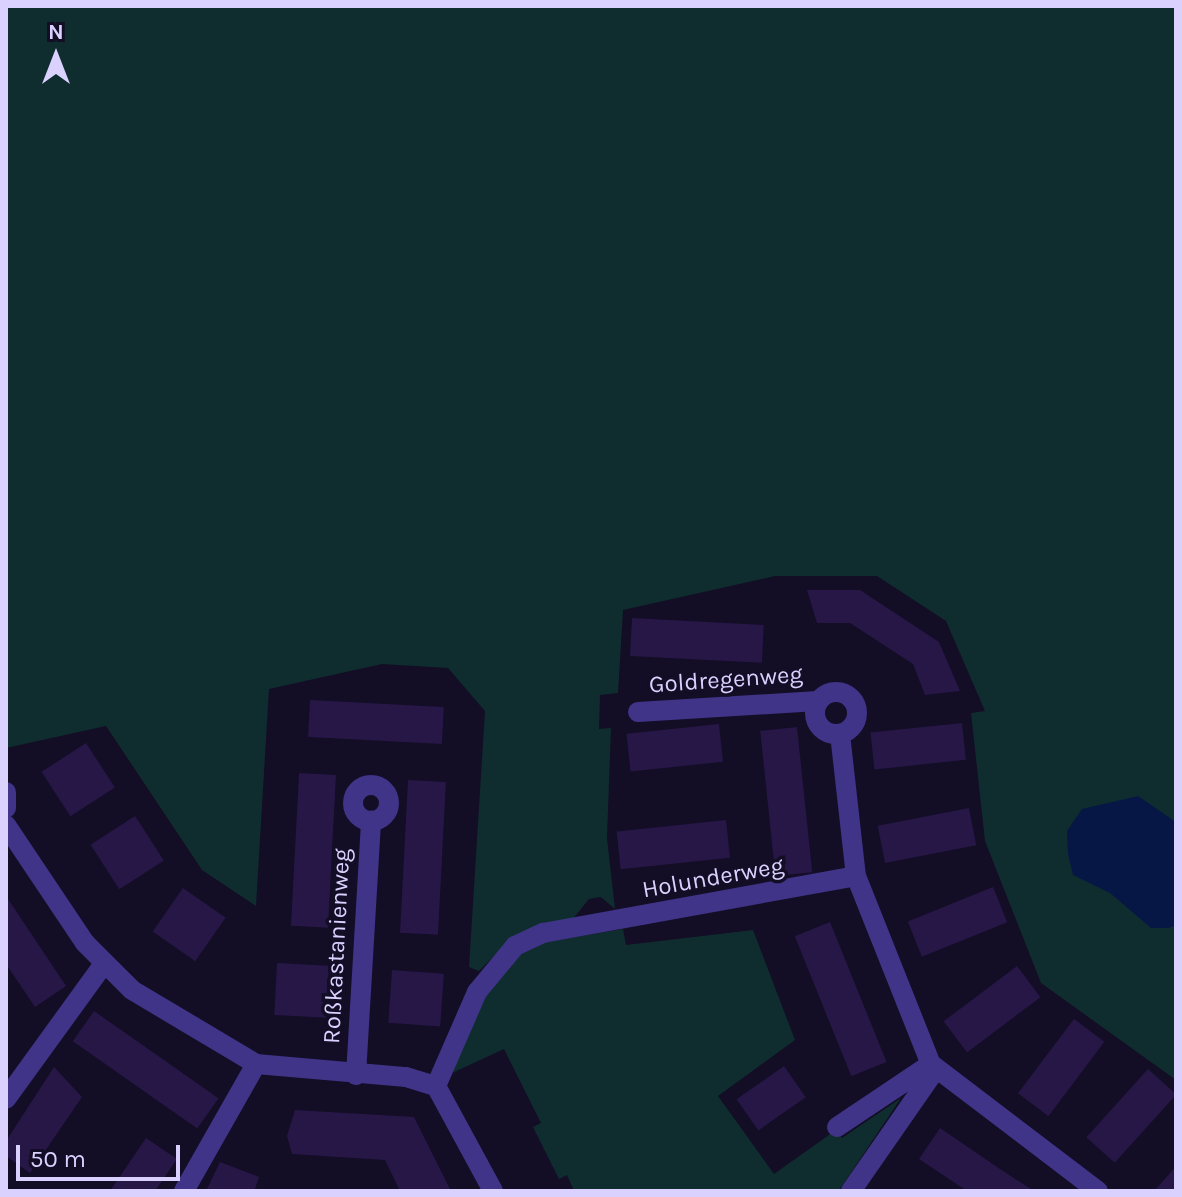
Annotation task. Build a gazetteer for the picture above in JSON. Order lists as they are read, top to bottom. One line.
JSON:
{"streets":{"street":["Goldregenweg","Holunderweg","Roßkastanienweg"]},"scale_bar":"50 m","north":"top"}
